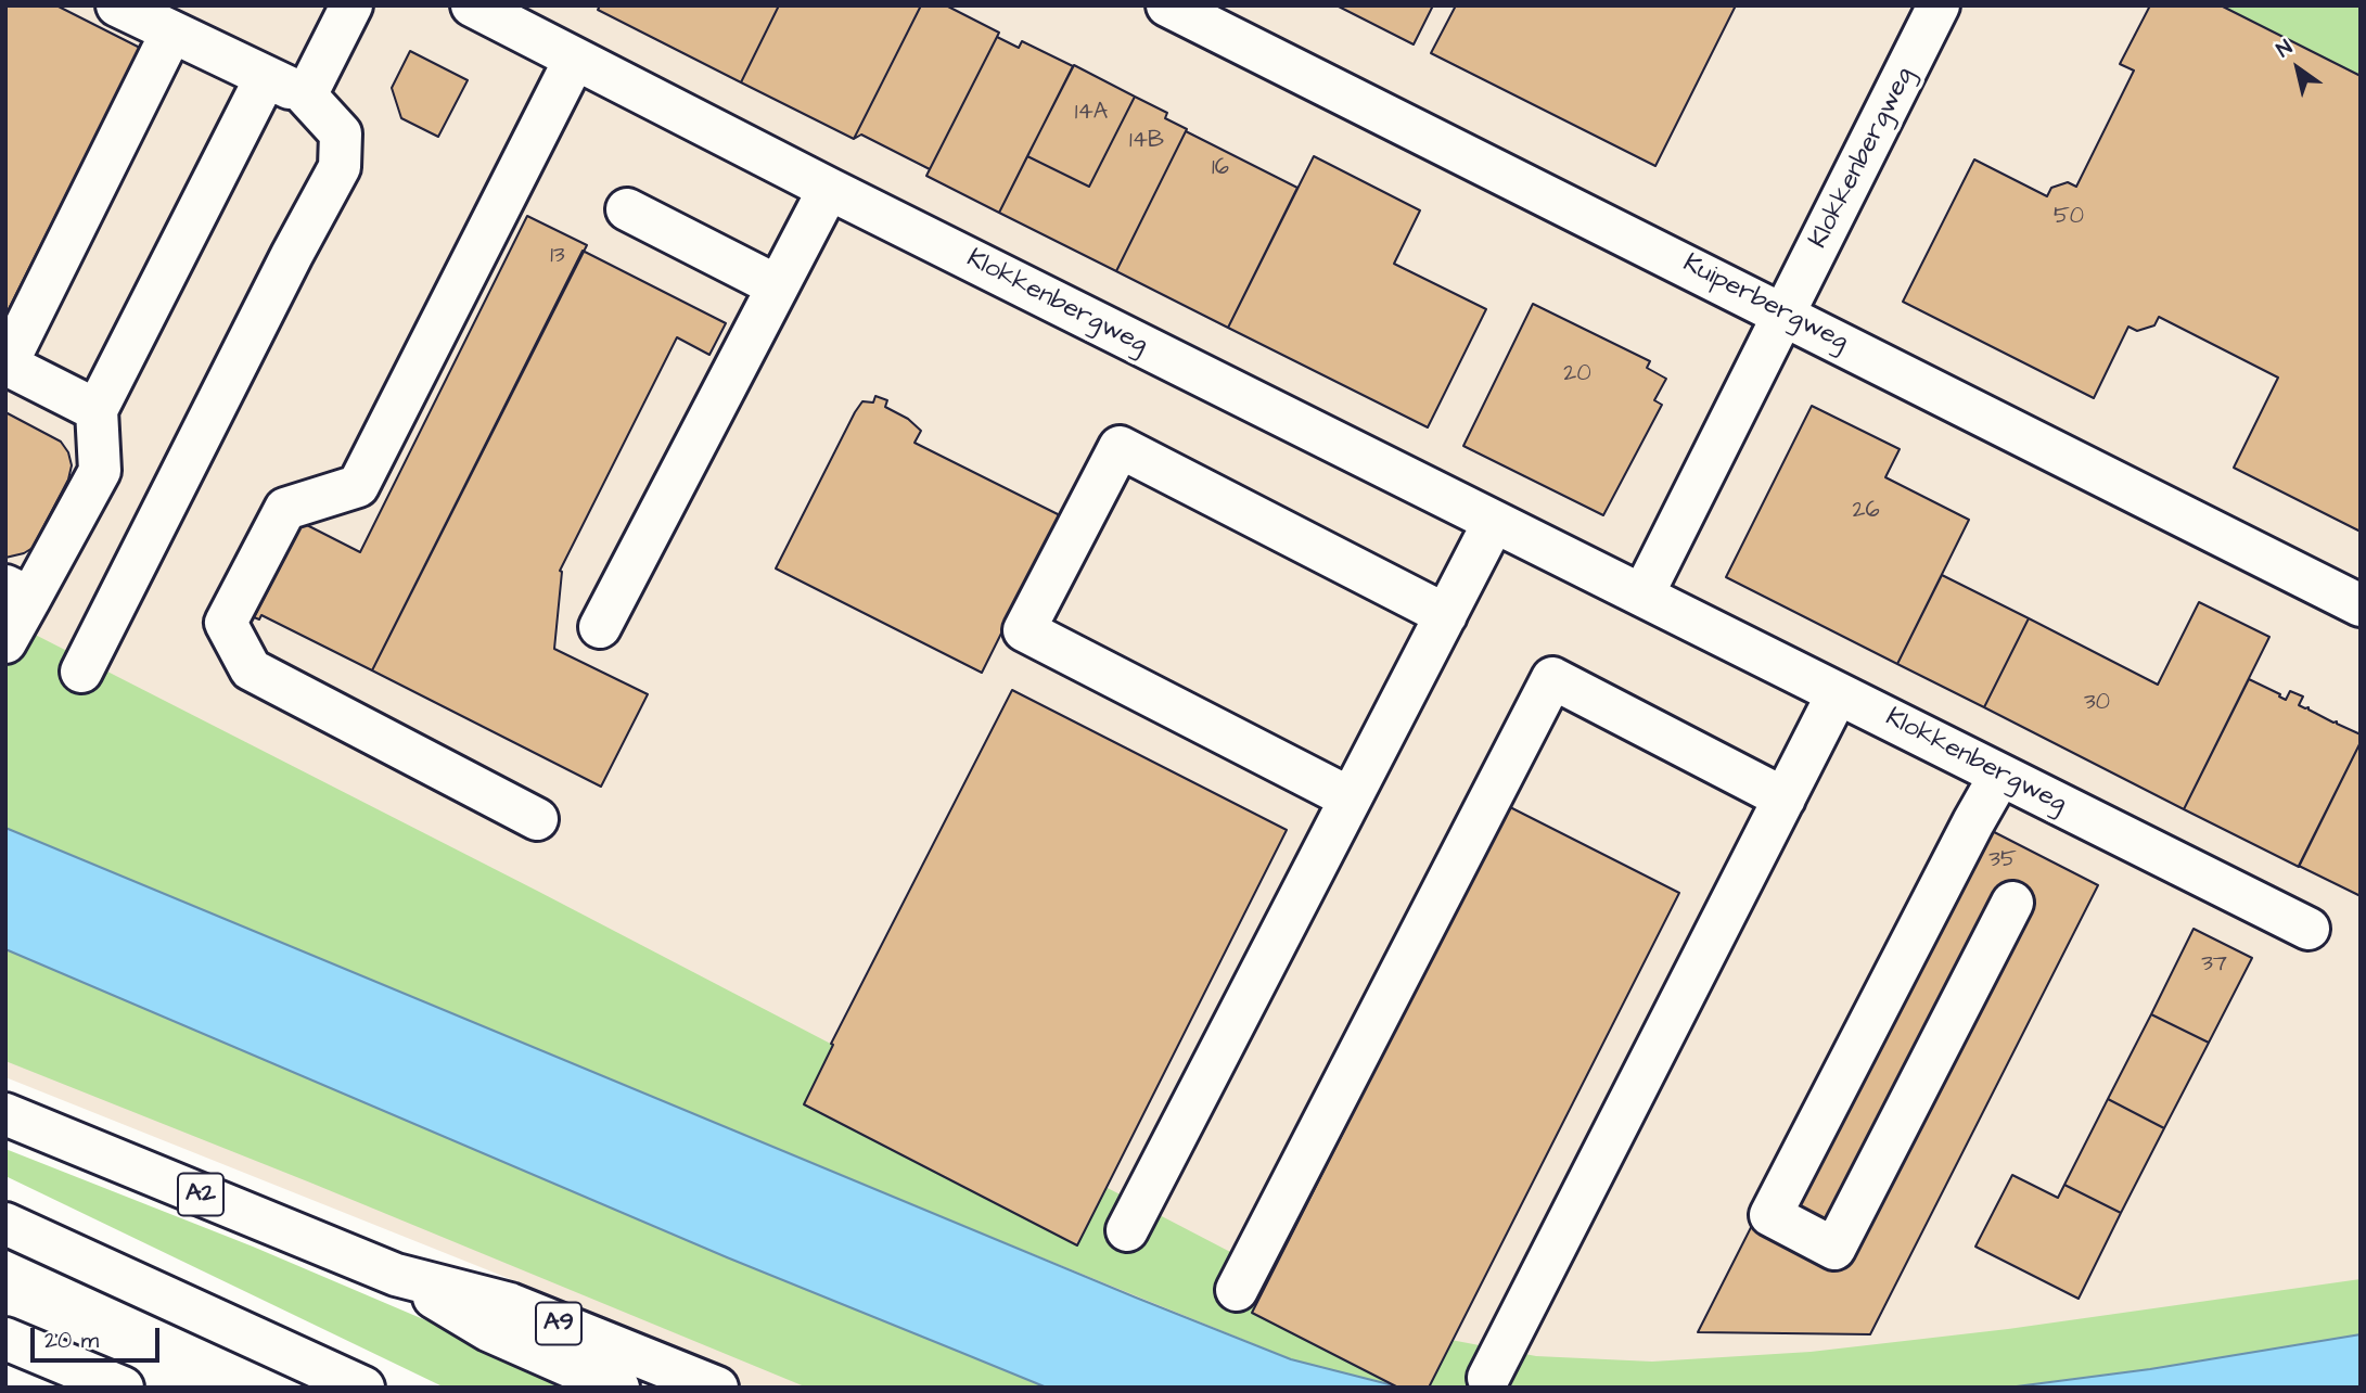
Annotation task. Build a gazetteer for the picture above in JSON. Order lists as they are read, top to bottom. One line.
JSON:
{"streets":{"main road":["Klokkenbergweg","Kuiperbergweg","A2","A9"]},"crossings":[["Klokkenbergweg","Kuiperbergweg"],["A2","A9"]],"house_numbers":["14A","14B","16","50","13","20","26","30","35","37"],"scale_bar":"20 m","north":"top left"}
